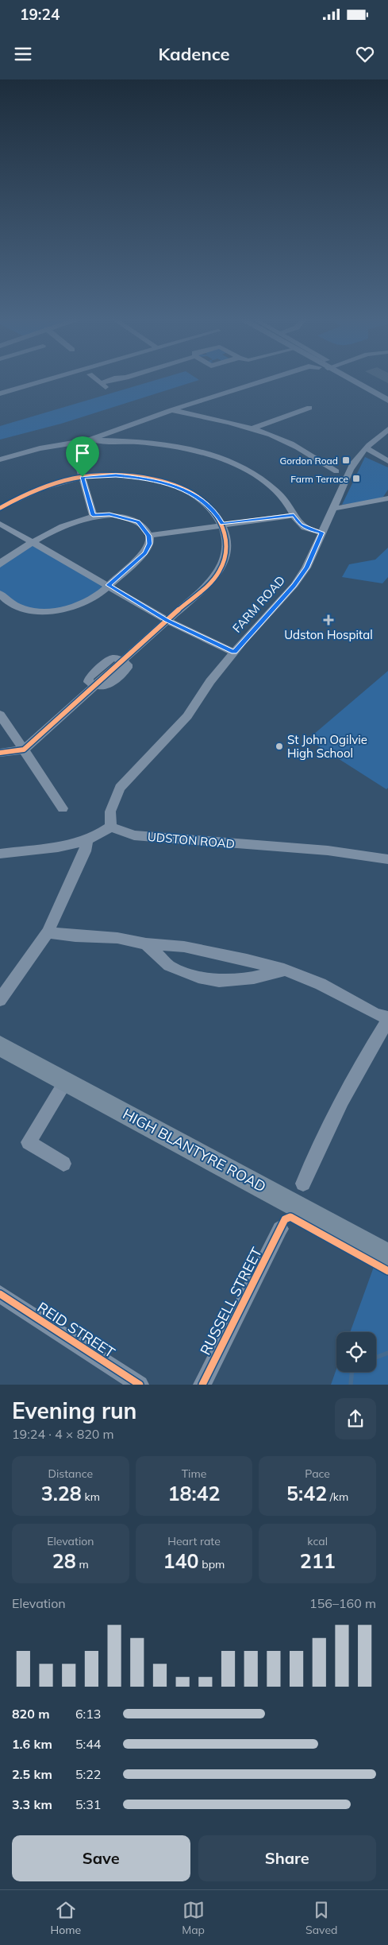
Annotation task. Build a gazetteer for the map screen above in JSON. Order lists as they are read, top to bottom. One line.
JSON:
{"streets":{"main road":["HIGH BLANTYRE ROAD"],"street":["FARM ROAD","UDSTON ROAD","RUSSELL STREET","REID STREET"]},"crossings":[["FARM ROAD","UDSTON ROAD"]],"places":{"transit":["Gordon Road","Farm Terrace"],"health":["Udston Hospital"],"other":["St John Ogilvie High School"]},"page":{"status":"19:24","header":"Kadence","heading":["Evening run","19:24 · 4 × 820 m"],"stats":[["Distance","3.28 km"],["Time","18:42"],["Pace","5:42 /km"],["Elevation","28 m"],["Heart rate","140 bpm"],["kcal","211"]],"chart":["Elevation","156–160 m"],"list":[{"name":"820 m","note":"6:13"},{"name":"1.6 km","note":"5:44"},{"name":"2.5 km","note":"5:22"},{"name":"3.3 km","note":"5:31"}],"buttons":["Save","Share"],"tabs":["Home","Map","Saved"]}}
